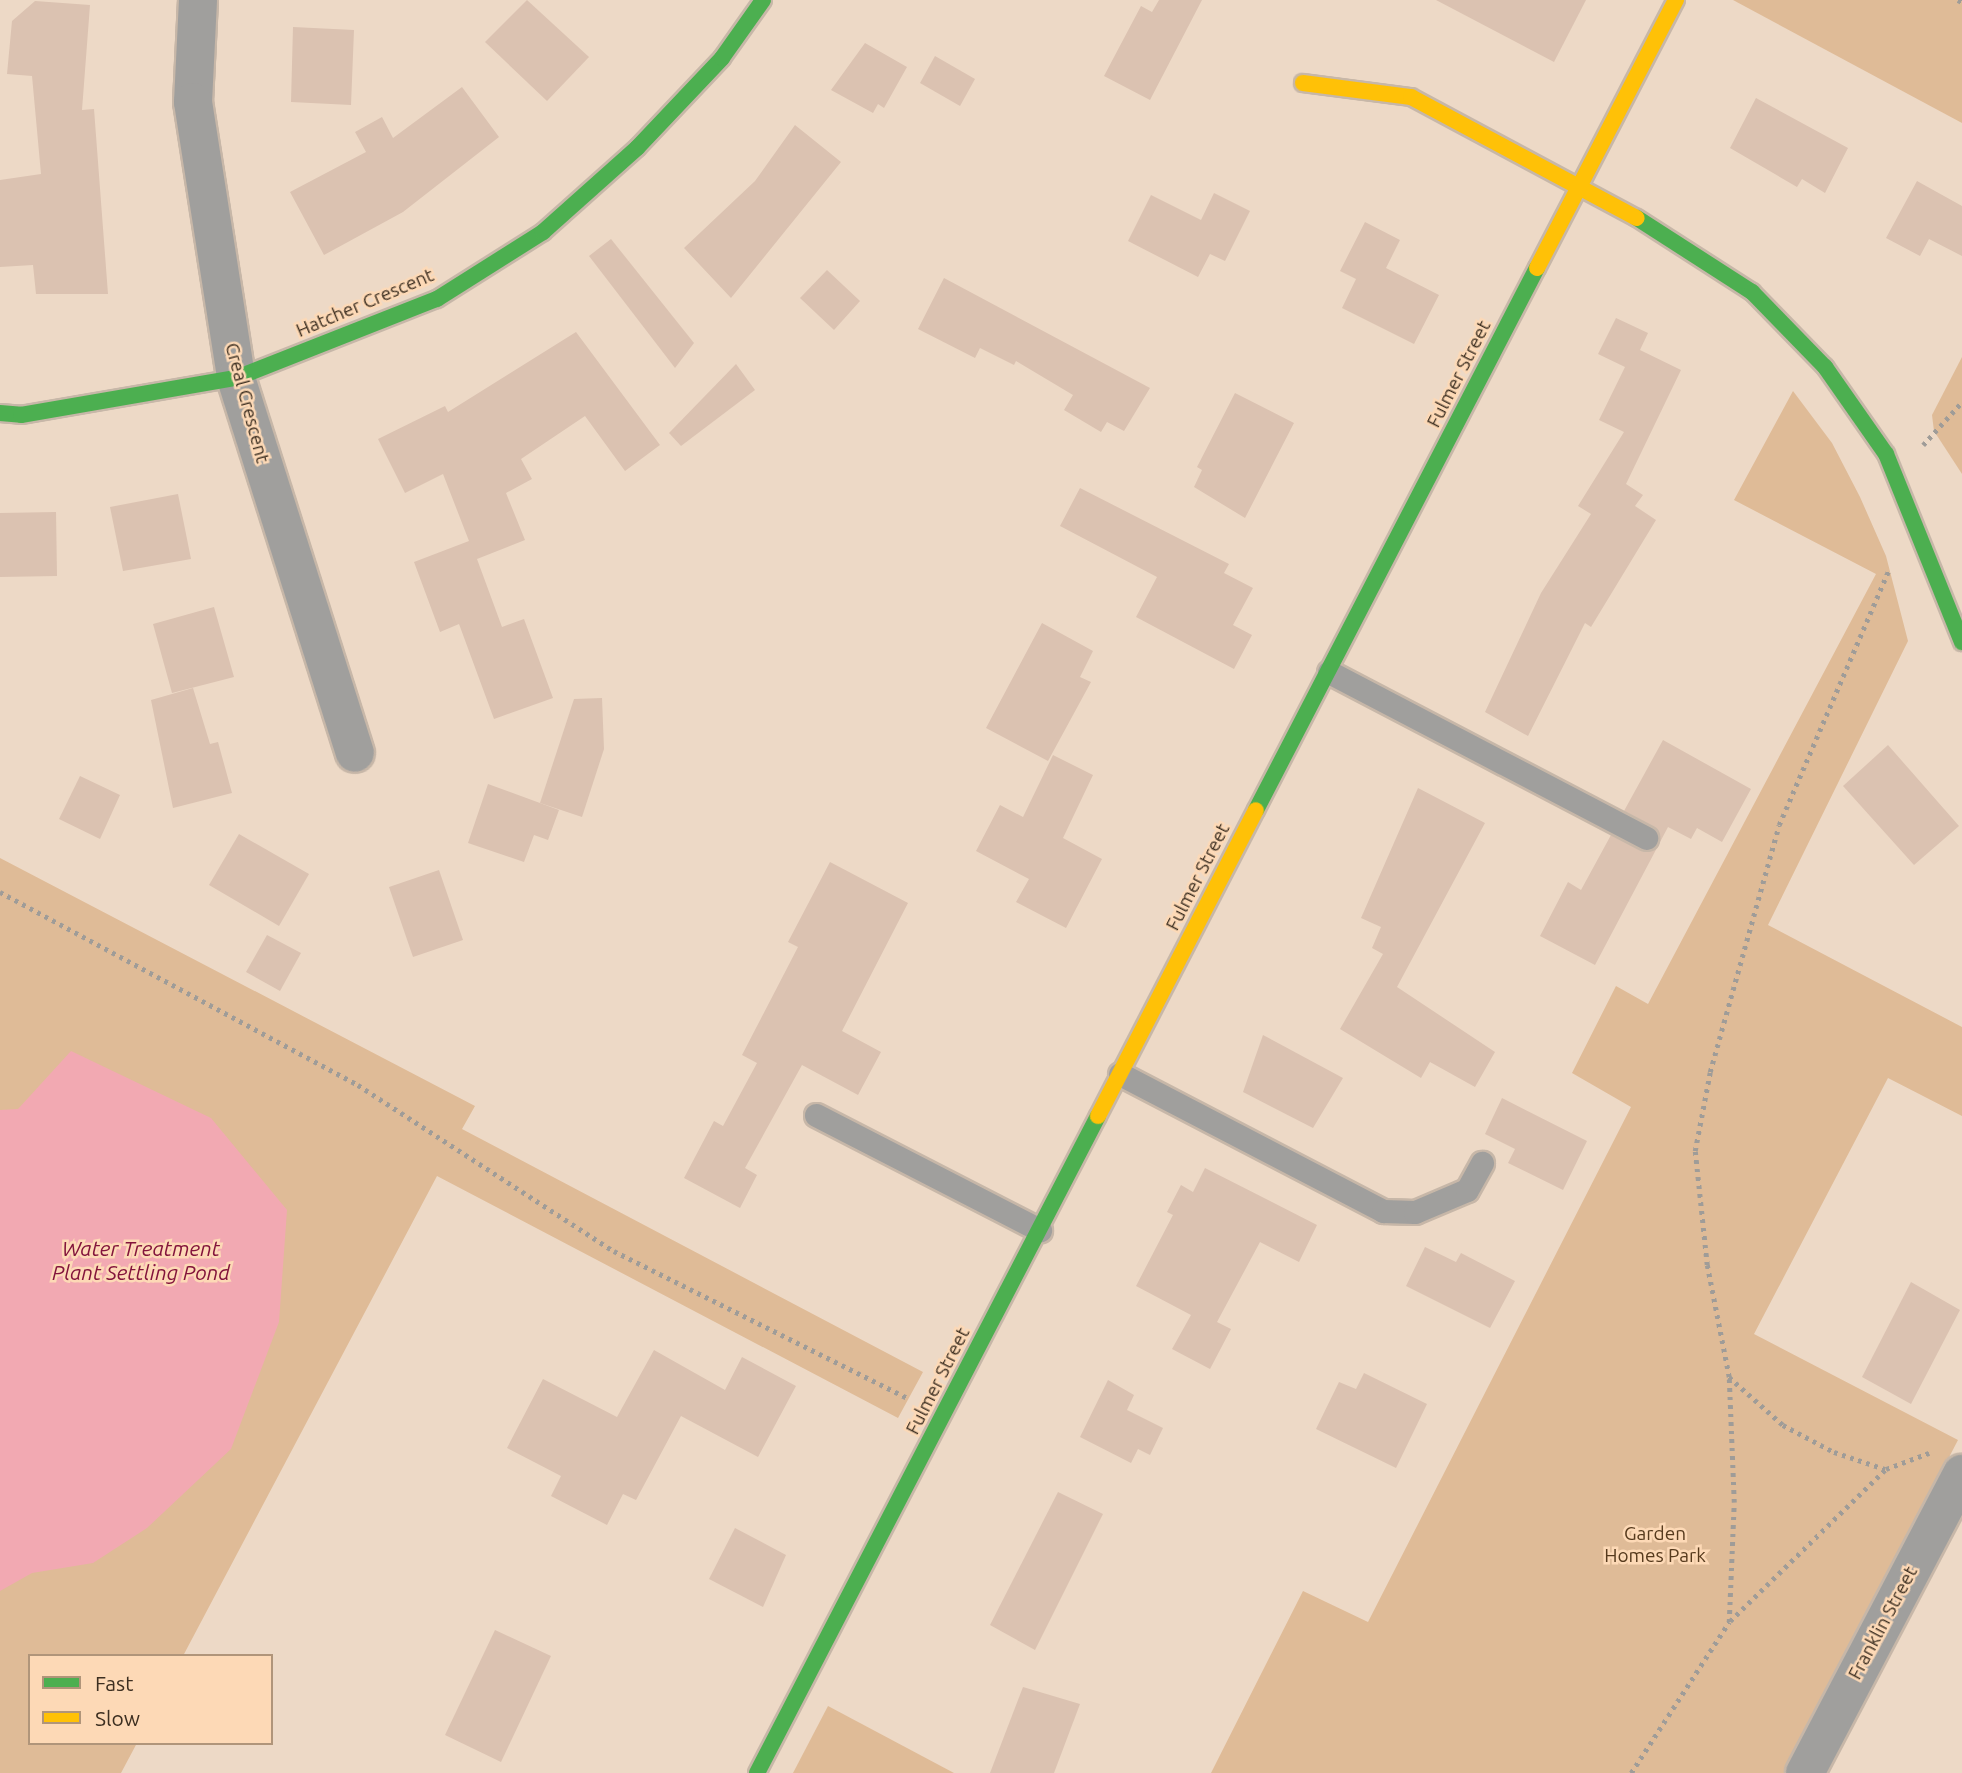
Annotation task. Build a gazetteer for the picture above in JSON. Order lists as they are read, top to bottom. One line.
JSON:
{"streets":{"street":["Hatcher Crescent","Fulmer Street","Creal Crescent","Franklin Street"]},"crossings":[["Hatcher Crescent","Creal Crescent"]],"water":["Water Treatment Plant Settling Pond"],"parks":["Garden Homes Park"],"legend":["Fast","Slow"]}
